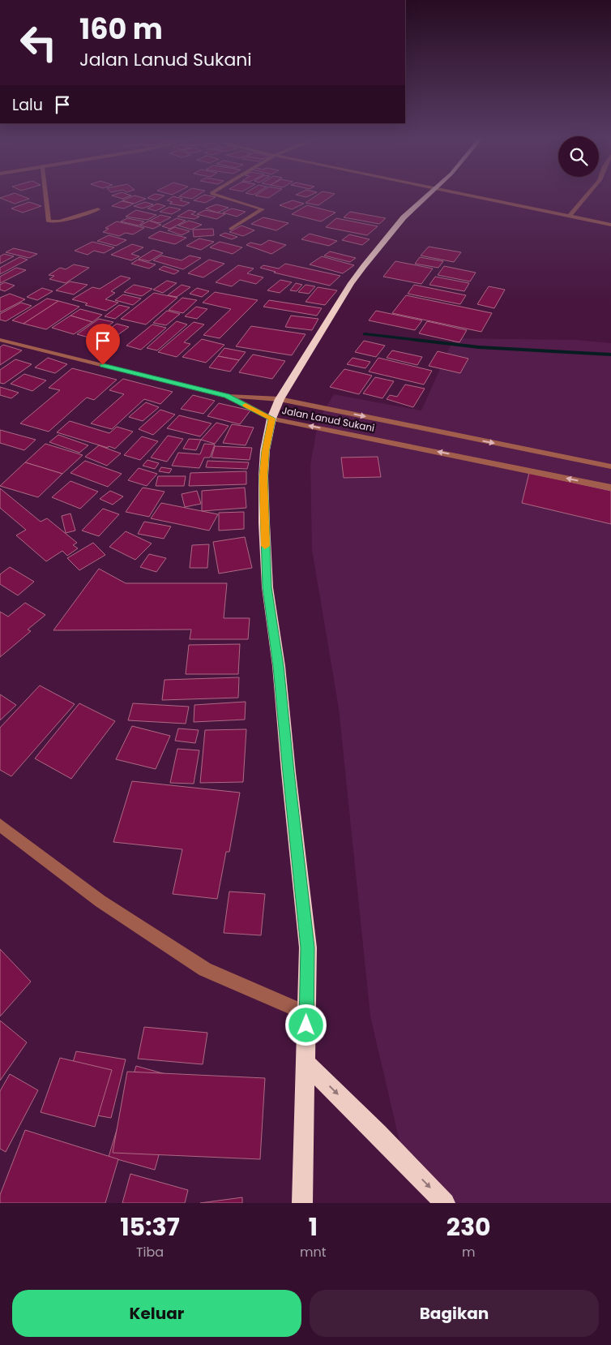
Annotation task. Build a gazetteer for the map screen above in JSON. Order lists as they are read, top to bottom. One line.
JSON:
{"streets":{"street":["Jalan Lanud Sukani"]},"page":{"turn":["160 m","Jalan Lanud Sukani"],"then":"Lalu","eta":["15:37","Tiba","1","mnt","230","m"],"buttons":["Keluar","Bagikan"]}}
